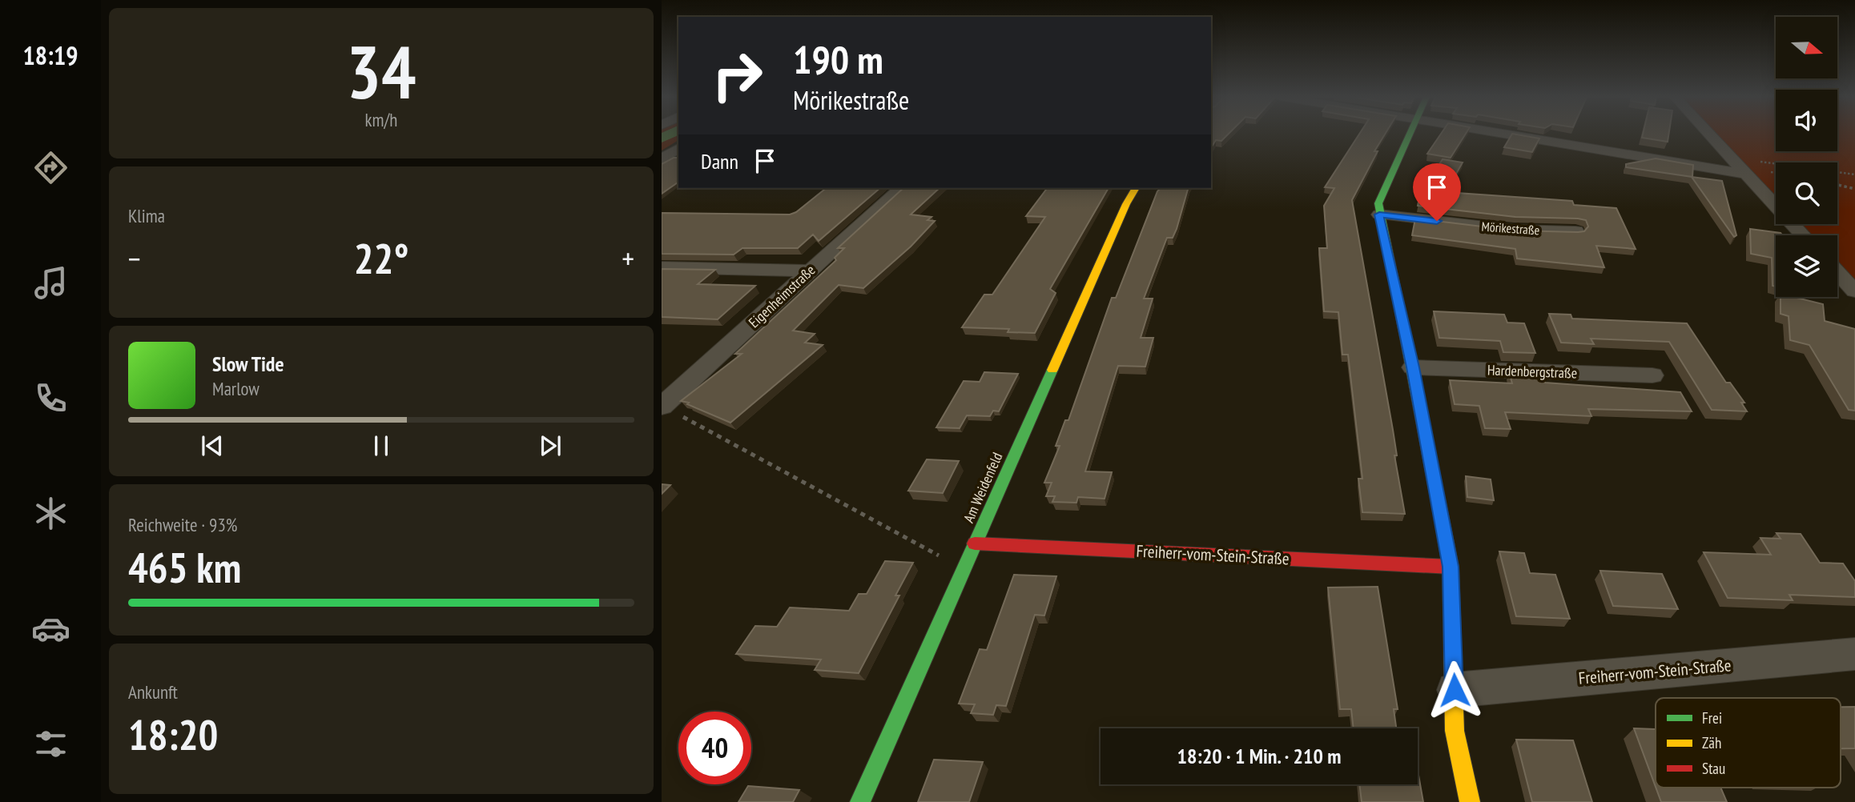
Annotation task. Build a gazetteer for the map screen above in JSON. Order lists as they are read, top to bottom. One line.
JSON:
{"streets":{"street":["Mörikestraße","Eigenheimstraße","Hardenbergstraße","Am Weidenfeld","Freiherr-vom-Stein-Straße"]},"crossings":[["Am Weidenfeld","Freiherr-vom-Stein-Straße"]],"legend":["Frei","Zäh","Stau"],"north":"right","page":{"tabs":"18:19","tile":[["34","km/h"],"Klima",["Reichweite · 93%","465 km"],["Ankunft","18:20"]],"turn":["190 m","Mörikestraße"],"then":"Dann","heat":["−","22°","+"],"song":["Slow Tide","Marlow"],"limit":"40","trip":"18:20 · 1 Min. · 210 m"}}
